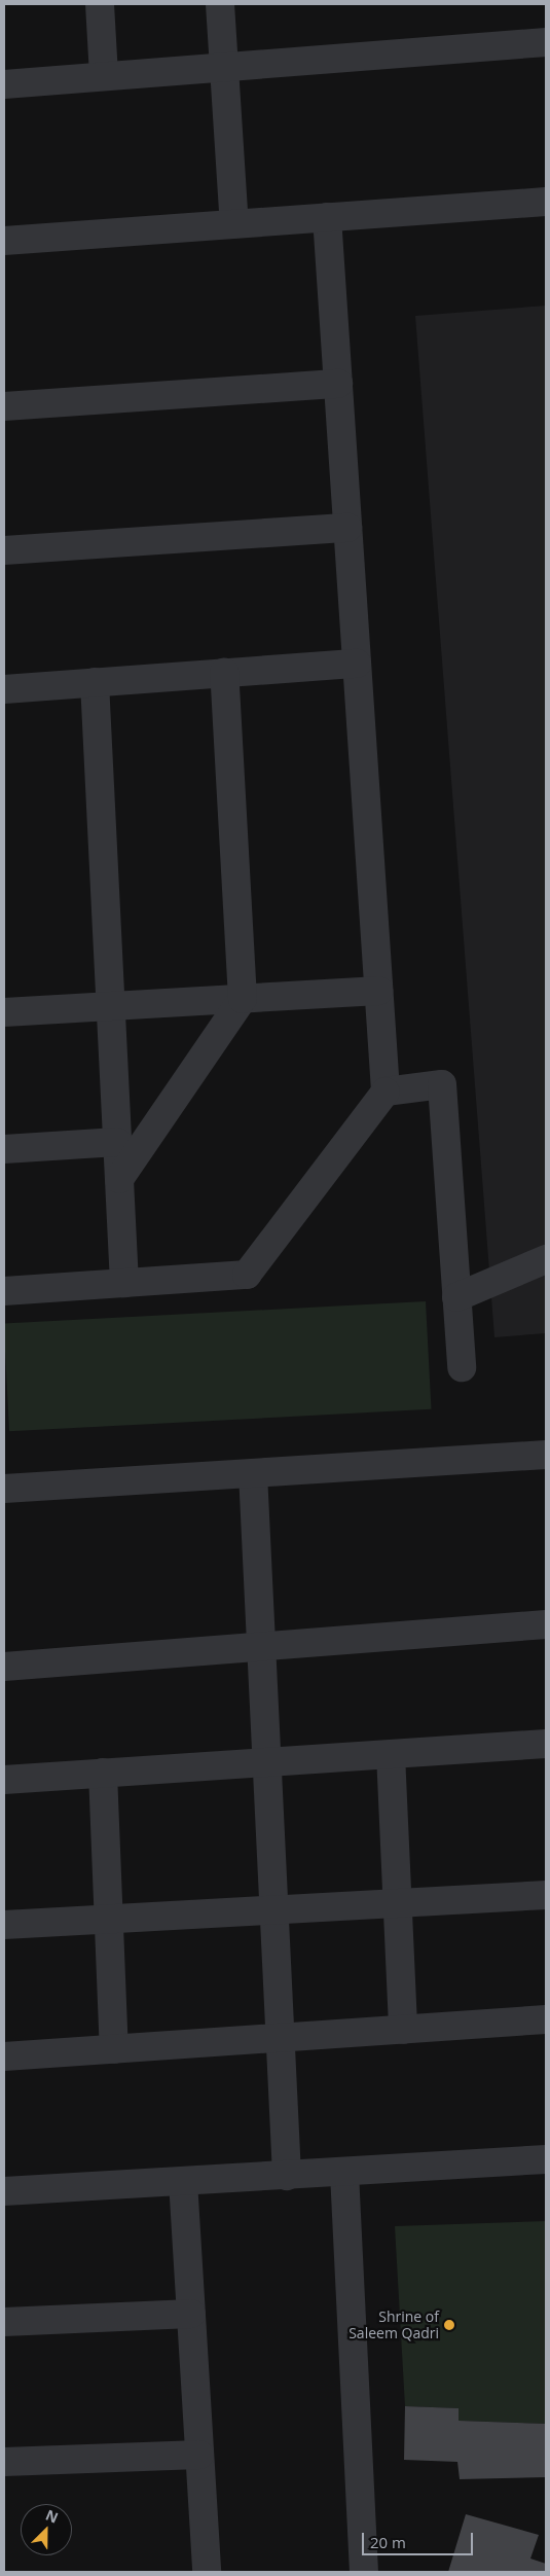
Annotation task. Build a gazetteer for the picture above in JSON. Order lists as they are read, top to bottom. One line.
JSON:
{"places":["Shrine of Saleem Qadri"],"scale_bar":"20 m","north":"top right"}
